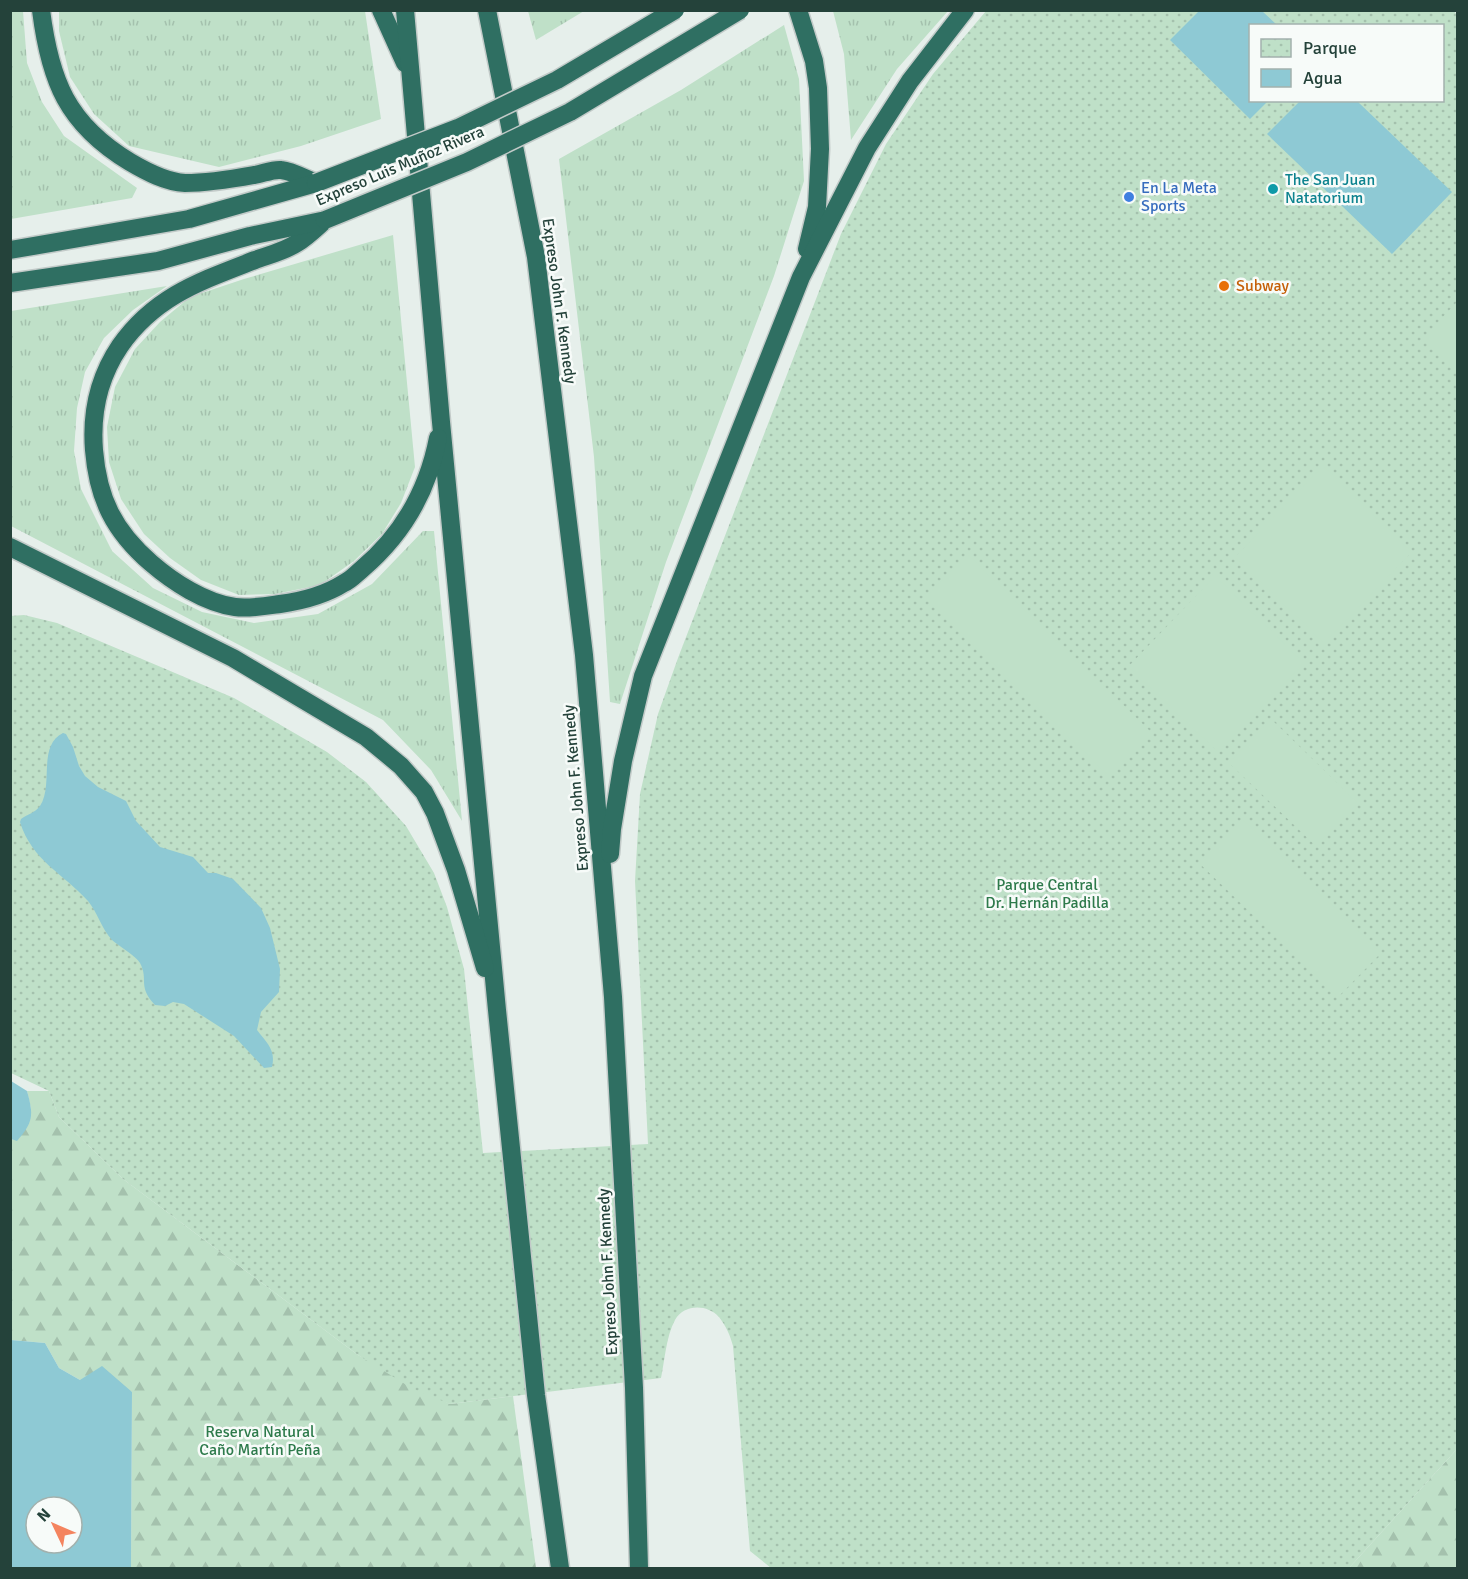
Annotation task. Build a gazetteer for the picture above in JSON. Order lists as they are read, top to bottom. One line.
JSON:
{"streets":{"highway":["Expreso Luis Muñoz Rivera","Expreso John F. Kennedy"]},"parks":["Parque Central Dr. Hernán Padilla","Reserva Natural Caño Martín Peña"],"places":["The San Juan Natatorium","En La Meta Sports","Subway"],"legend":["Parque","Agua"],"north":"top left"}
